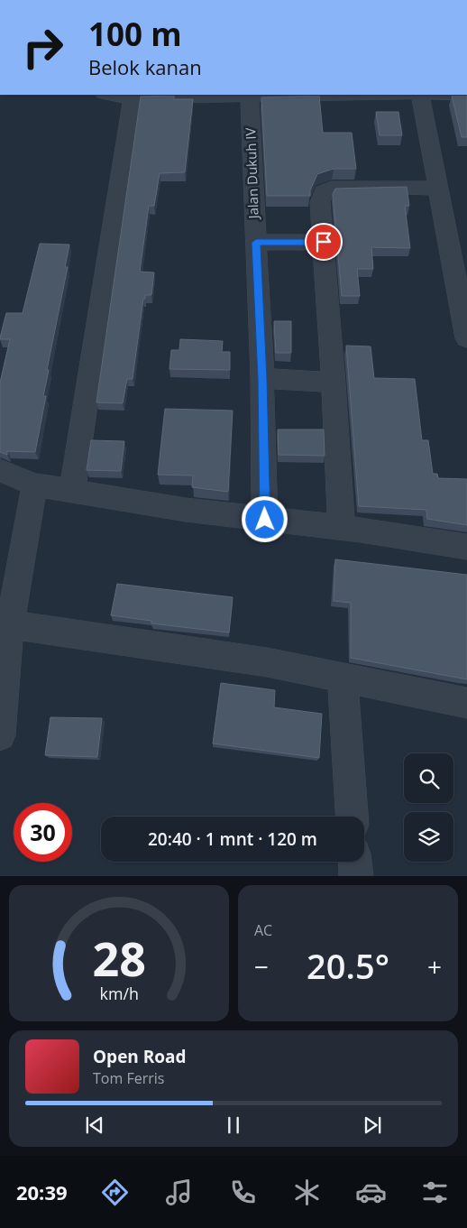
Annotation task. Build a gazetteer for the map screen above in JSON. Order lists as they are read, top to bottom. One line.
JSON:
{"streets":{"street":["Jalan Dukuh IV"]},"page":{"turn":["100 m","Belok kanan"],"limit":"30","trip":"20:40 · 1 mnt · 120 m","tile":"AC","heat":["−","20.5°","+"],"song":["Open Road","Tom Ferris"],"tabs":"20:39","gauge":["28","km/h"]}}
